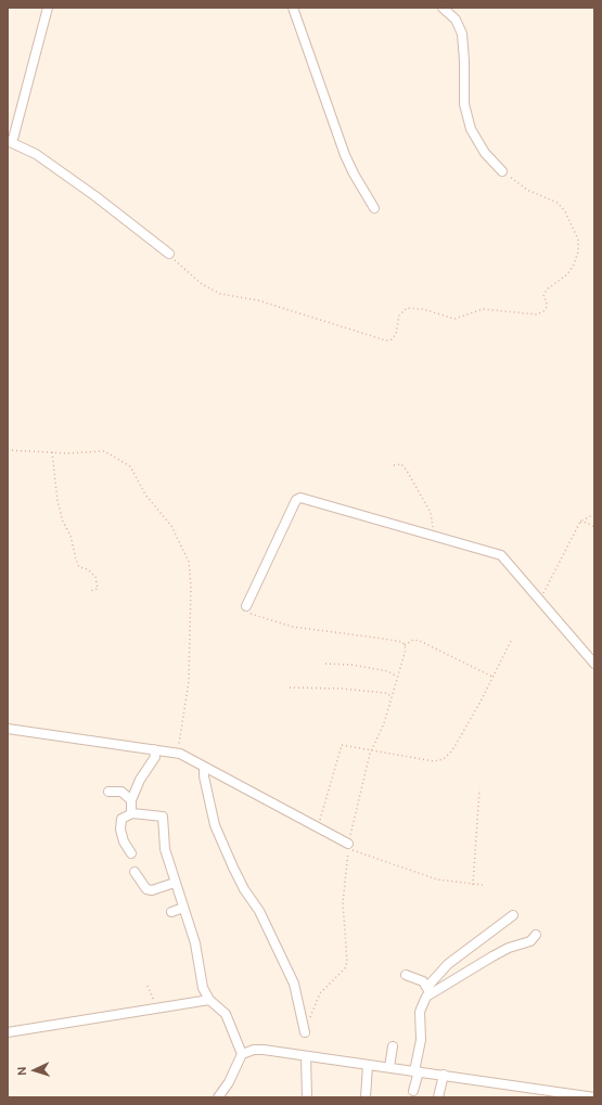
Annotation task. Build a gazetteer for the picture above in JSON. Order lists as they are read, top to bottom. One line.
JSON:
{"north":"left"}
